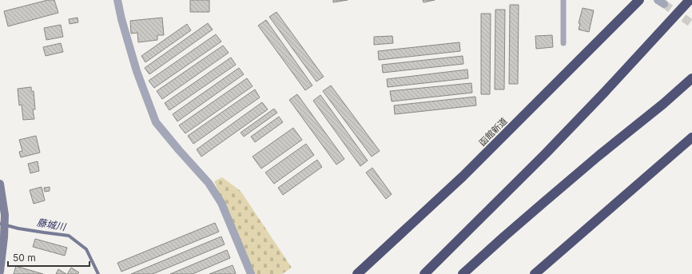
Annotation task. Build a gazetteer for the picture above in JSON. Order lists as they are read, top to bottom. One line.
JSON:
{"streets":{"highway":["函館新道"]},"water":["藤城川"],"scale_bar":"50 m"}
